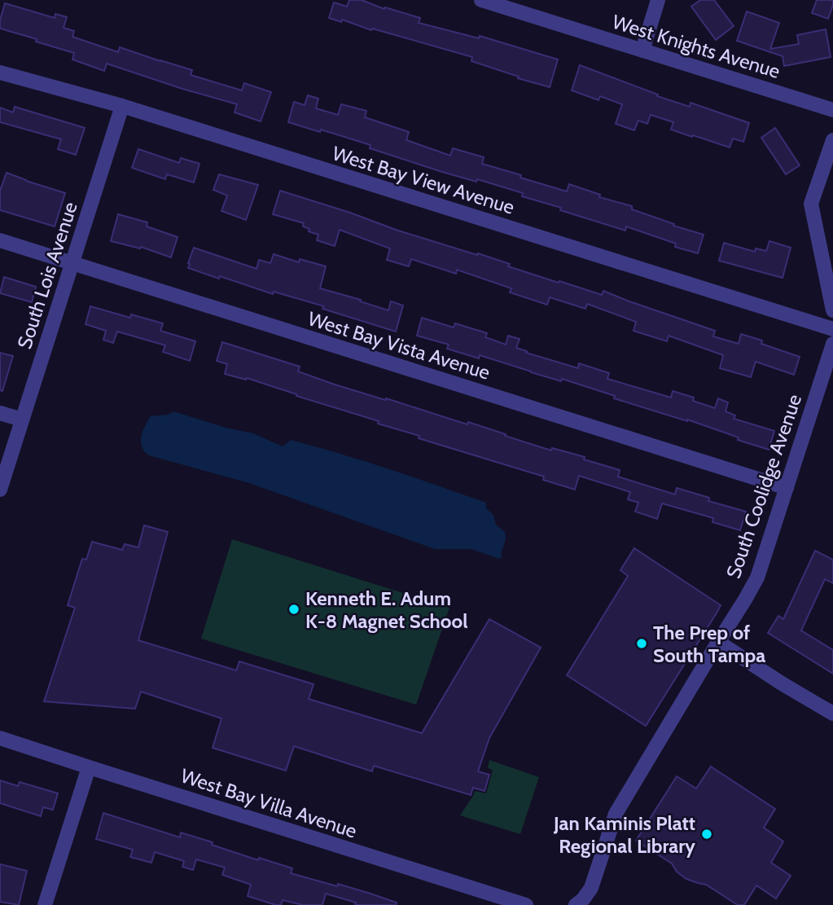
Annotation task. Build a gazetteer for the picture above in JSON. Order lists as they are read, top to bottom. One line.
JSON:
{"streets":{"street":["West Knights Avenue","West Bay View Avenue","South Lois Avenue","West Bay Vista Avenue","South Coolidge Avenue","West Bay Villa Avenue"]},"crossings":[["West Bay View Avenue","South Lois Avenue"],["South Lois Avenue","West Bay Vista Avenue"],["West Bay Vista Avenue","South Coolidge Avenue"]],"places":["Kenneth E. Adum K-8 Magnet School","The Prep of South Tampa","Jan Kaminis Platt Regional Library"]}
